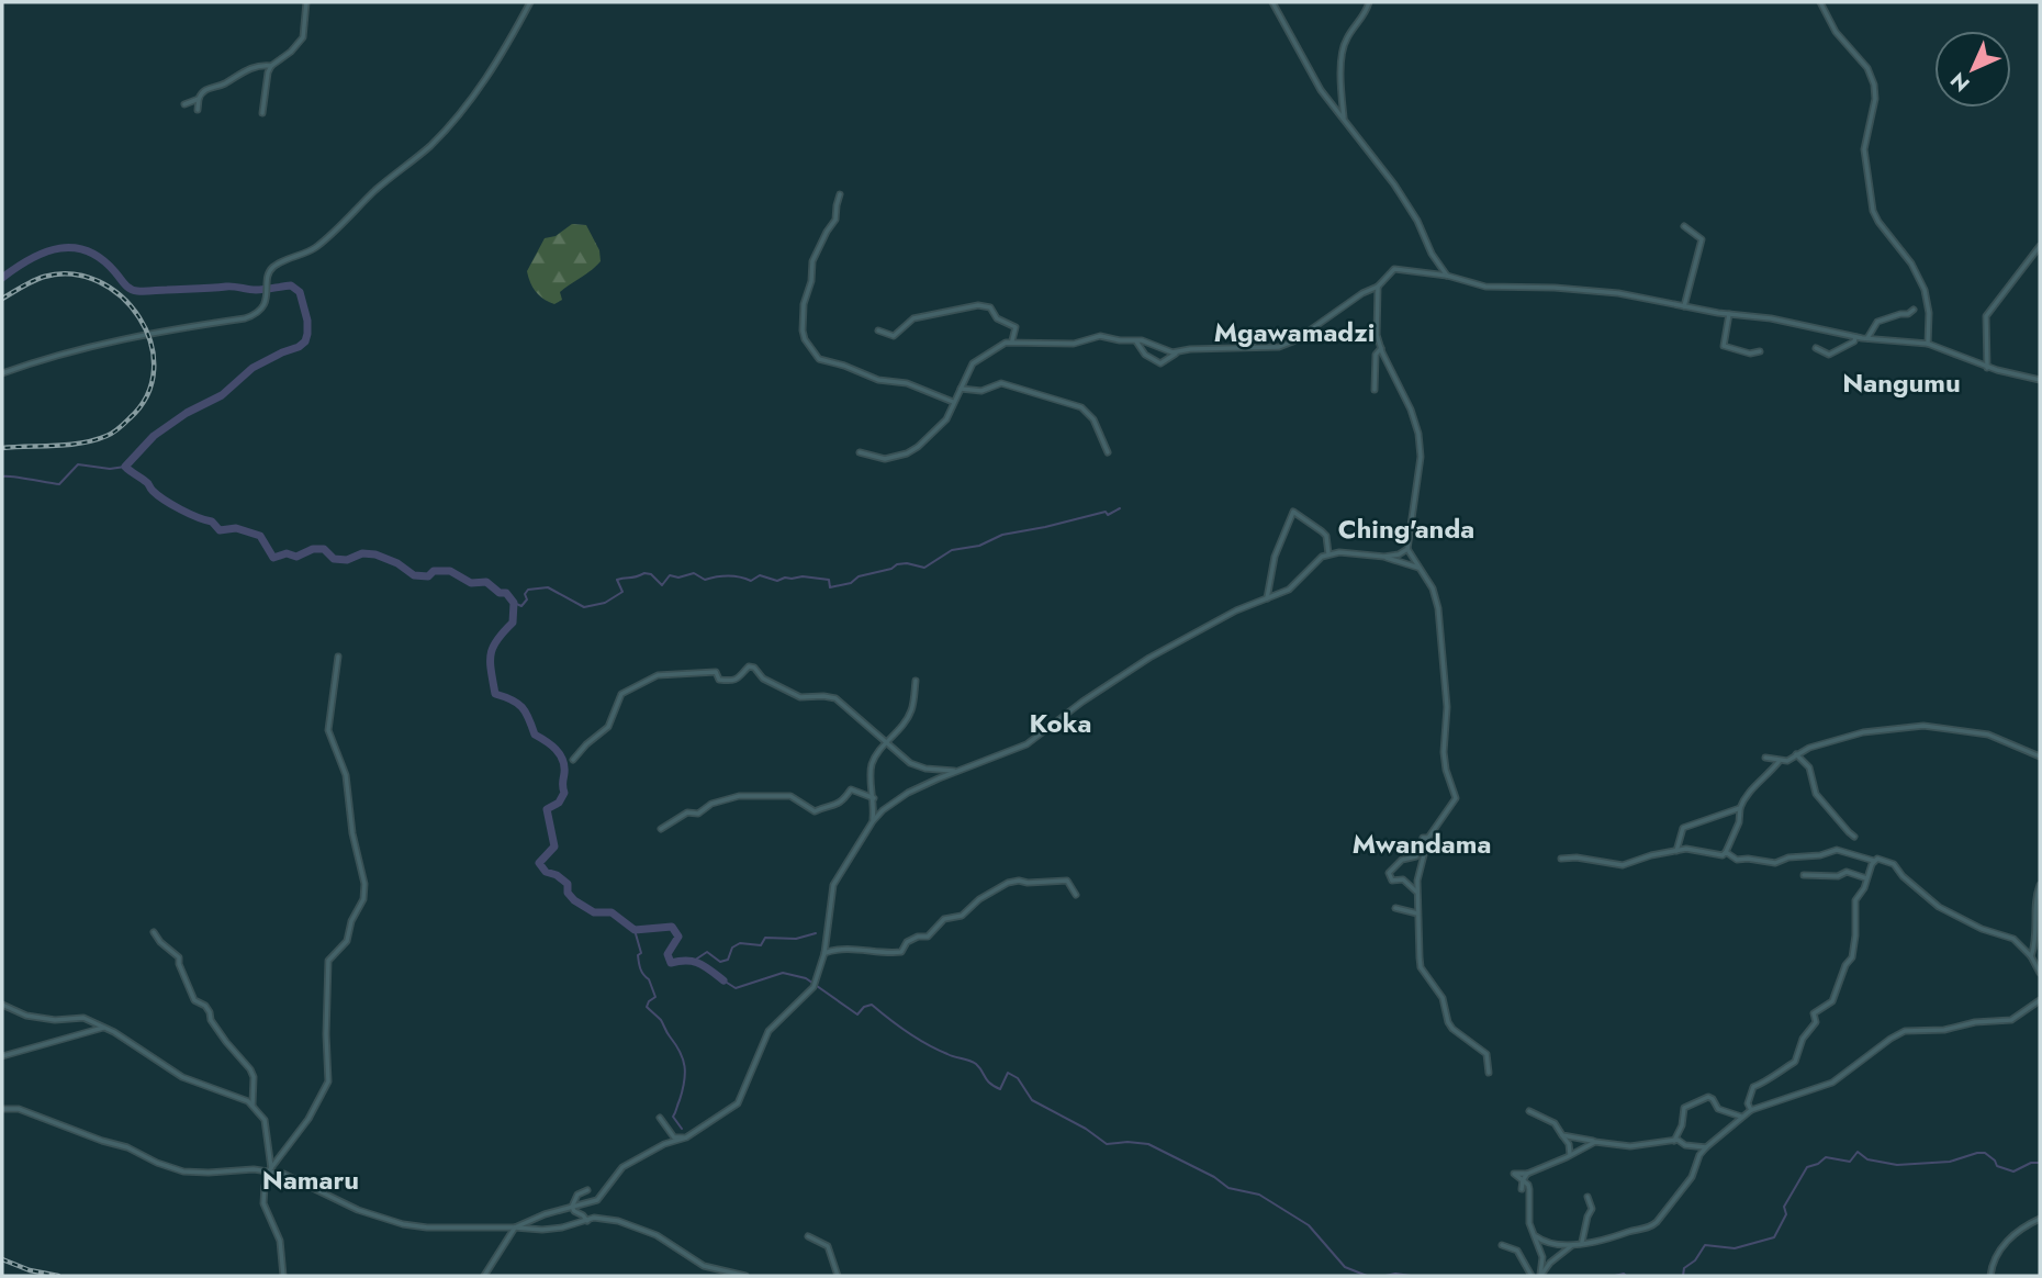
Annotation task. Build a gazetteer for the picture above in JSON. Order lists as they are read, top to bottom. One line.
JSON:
{"districts":["Mgawamadzi","Nangumu","Ching'anda","Koka","Mwandama","Namaru"],"north":"bottom left"}
